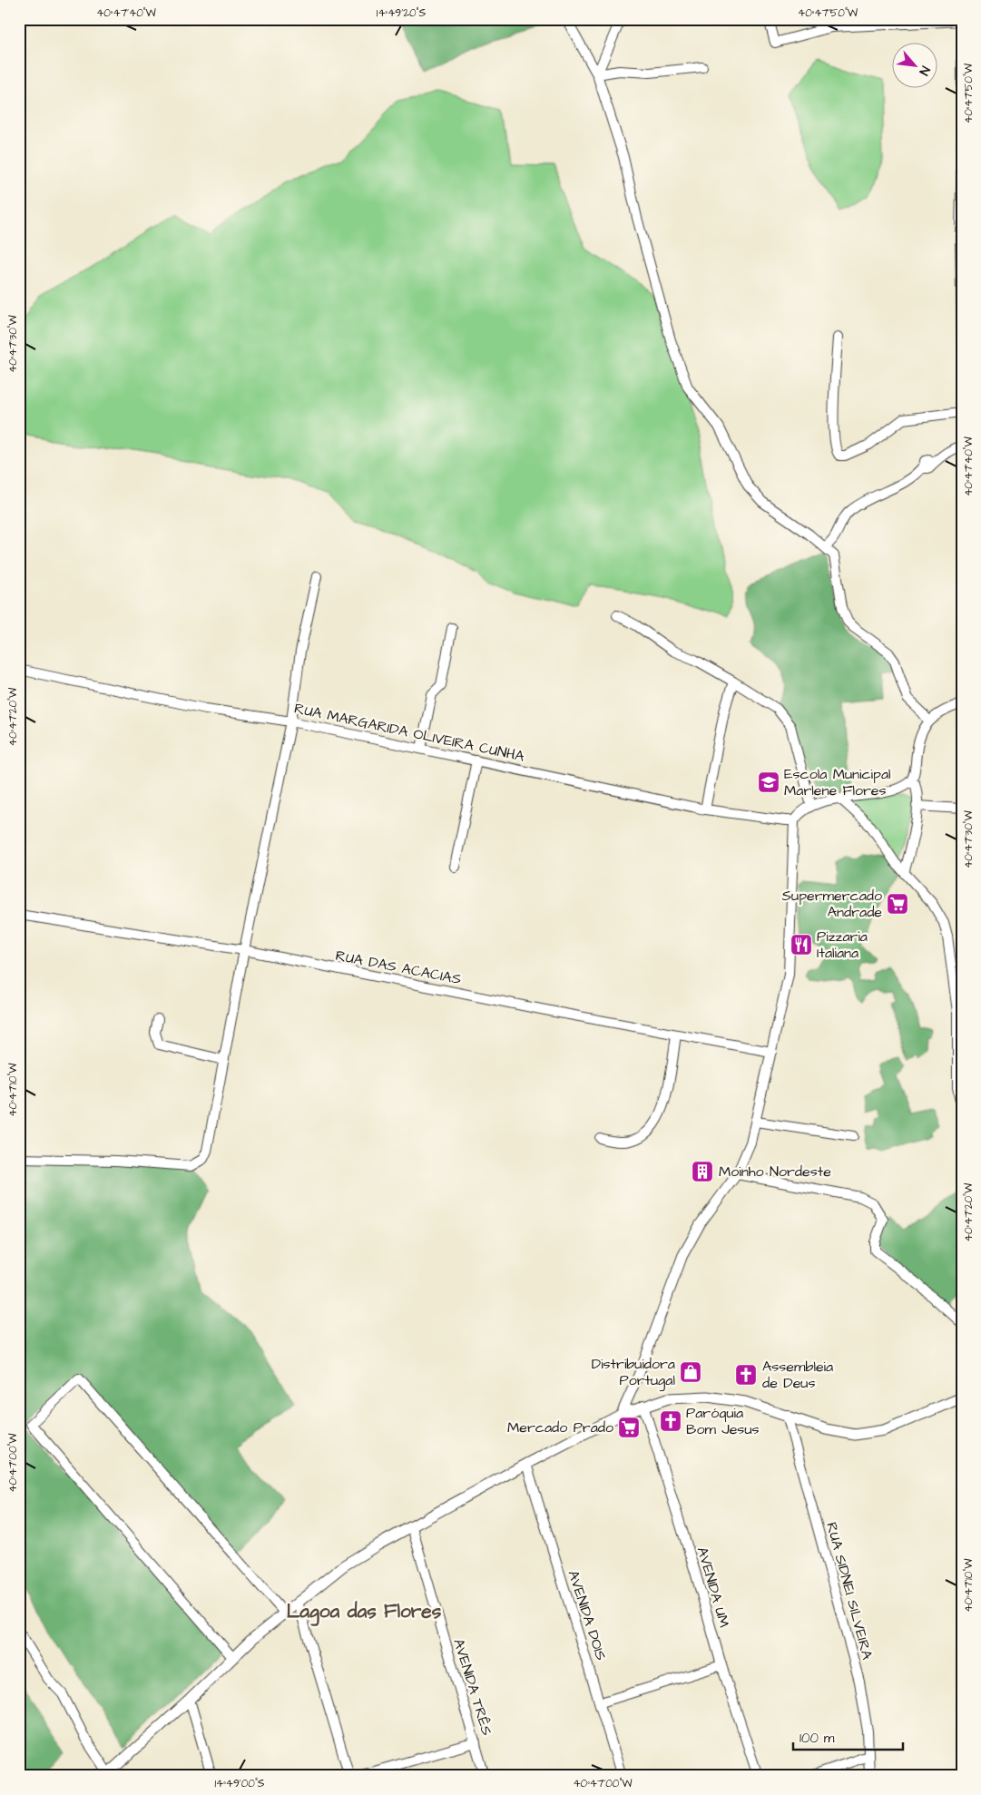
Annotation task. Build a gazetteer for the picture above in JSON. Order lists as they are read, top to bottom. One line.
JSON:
{"streets":{"street":["RUA MARGARIDA OLIVEIRA CUNHA","RUA DAS ACACIAS","AVENIDA UM","RUA SIDNEI SILVEIRA","AVENIDA DOIS","AVENIDA TRÊS"]},"districts":["Lagoa das Flores"],"places":{"school or university":["Escola Municipal Marlene Flores"],"supermarket":["Supermercado Andrade","Mercado Prado"],"restaurant":["Pizzaria Italiana"],"building":["Moinho Nordeste"],"shop":["Distribuidora Portugal"],"church":["Assembleia de Deus","Paróquia Bom Jesus"]},"scale_bar":"100 m","north":"bottom right","coordinates":["40°47'40\"W","14°49'20\"S","40°47'50\"W","40°47'30\"W","40°47'20\"W","40°47'10\"W","40°47'00\"W","14°49'00\"S"]}
